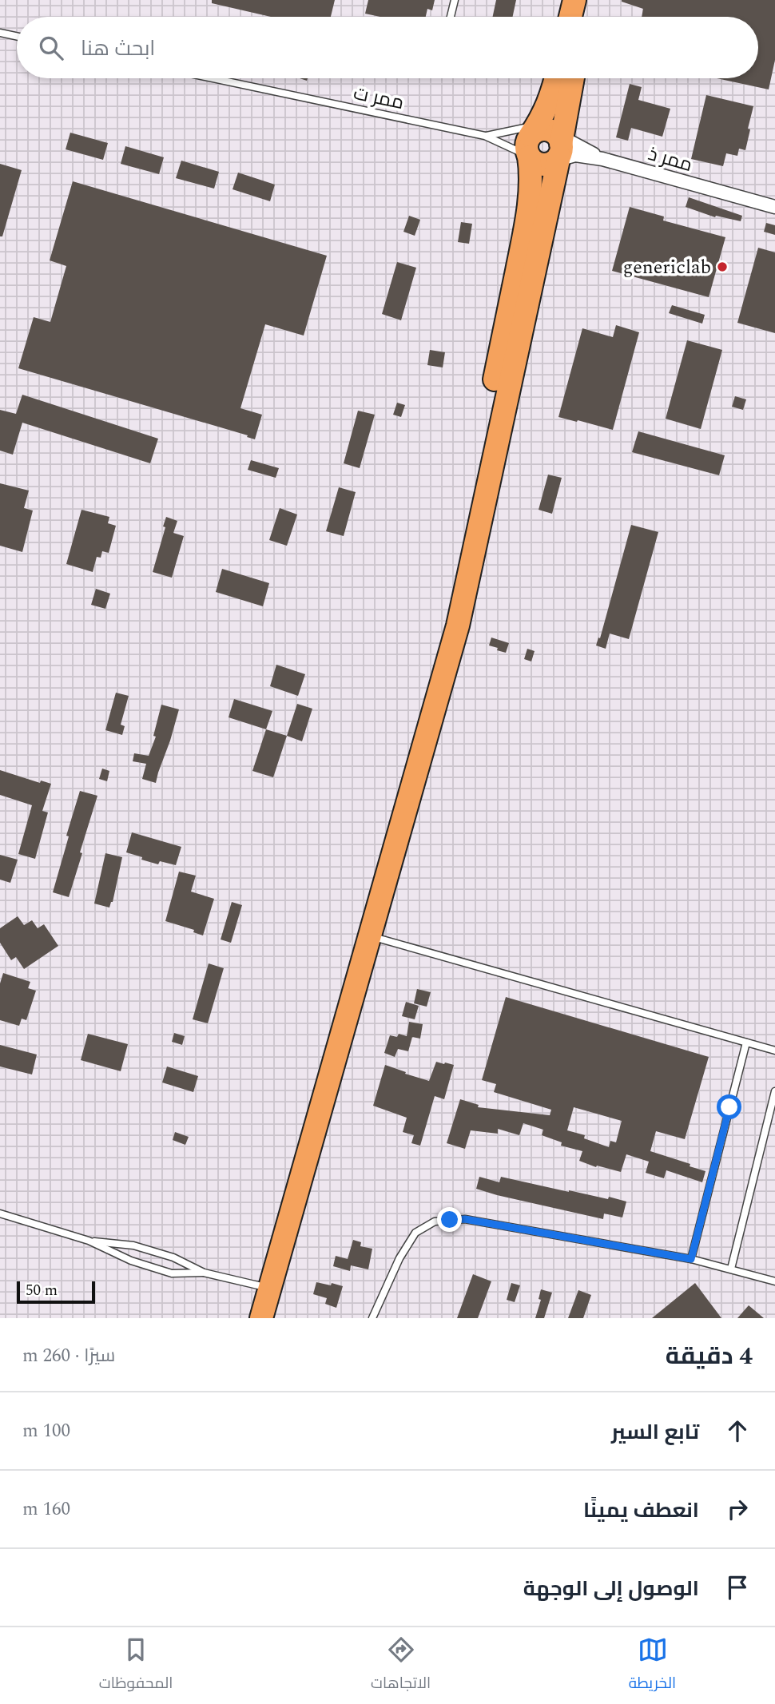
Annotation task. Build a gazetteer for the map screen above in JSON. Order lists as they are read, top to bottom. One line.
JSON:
{"streets":{"street":["ممر ذ"],"lane":["ممر ت"]},"crossings":[["ممر ت","ممر ذ"]],"places":["genericlab"],"scale_bar":"50 m","page":{"search":"ابحث هنا","scale":"50 m","heading":["4 دقيقة","سيرًا · 260 m"],"list":[["تابع السير","100 m"],["انعطف يمينًا","160 m"],"الوصول إلى الوجهة"],"nav":["الخريطة","الاتجاهات","المحفوظات"]}}
